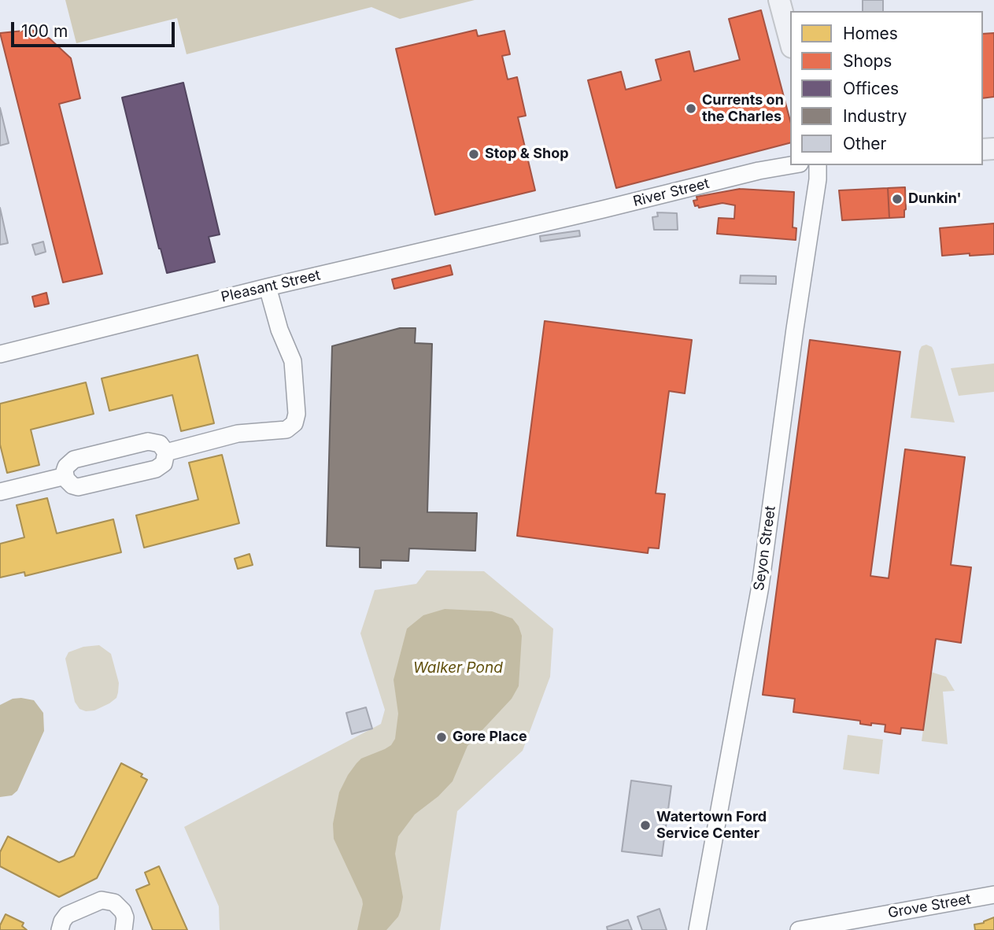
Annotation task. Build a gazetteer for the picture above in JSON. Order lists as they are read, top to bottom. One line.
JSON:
{"streets":{"street":["River Street","Pleasant Street","Seyon Street","Grove Street"]},"crossings":[["River Street","Pleasant Street"]],"water":["Walker Pond"],"places":["Currents on the Charles","Stop & Shop","Dunkin'","Gore Place","Watertown Ford Service Center"],"legend":["Homes","Shops","Offices","Industry","Other"],"scale_bar":"100 m"}
